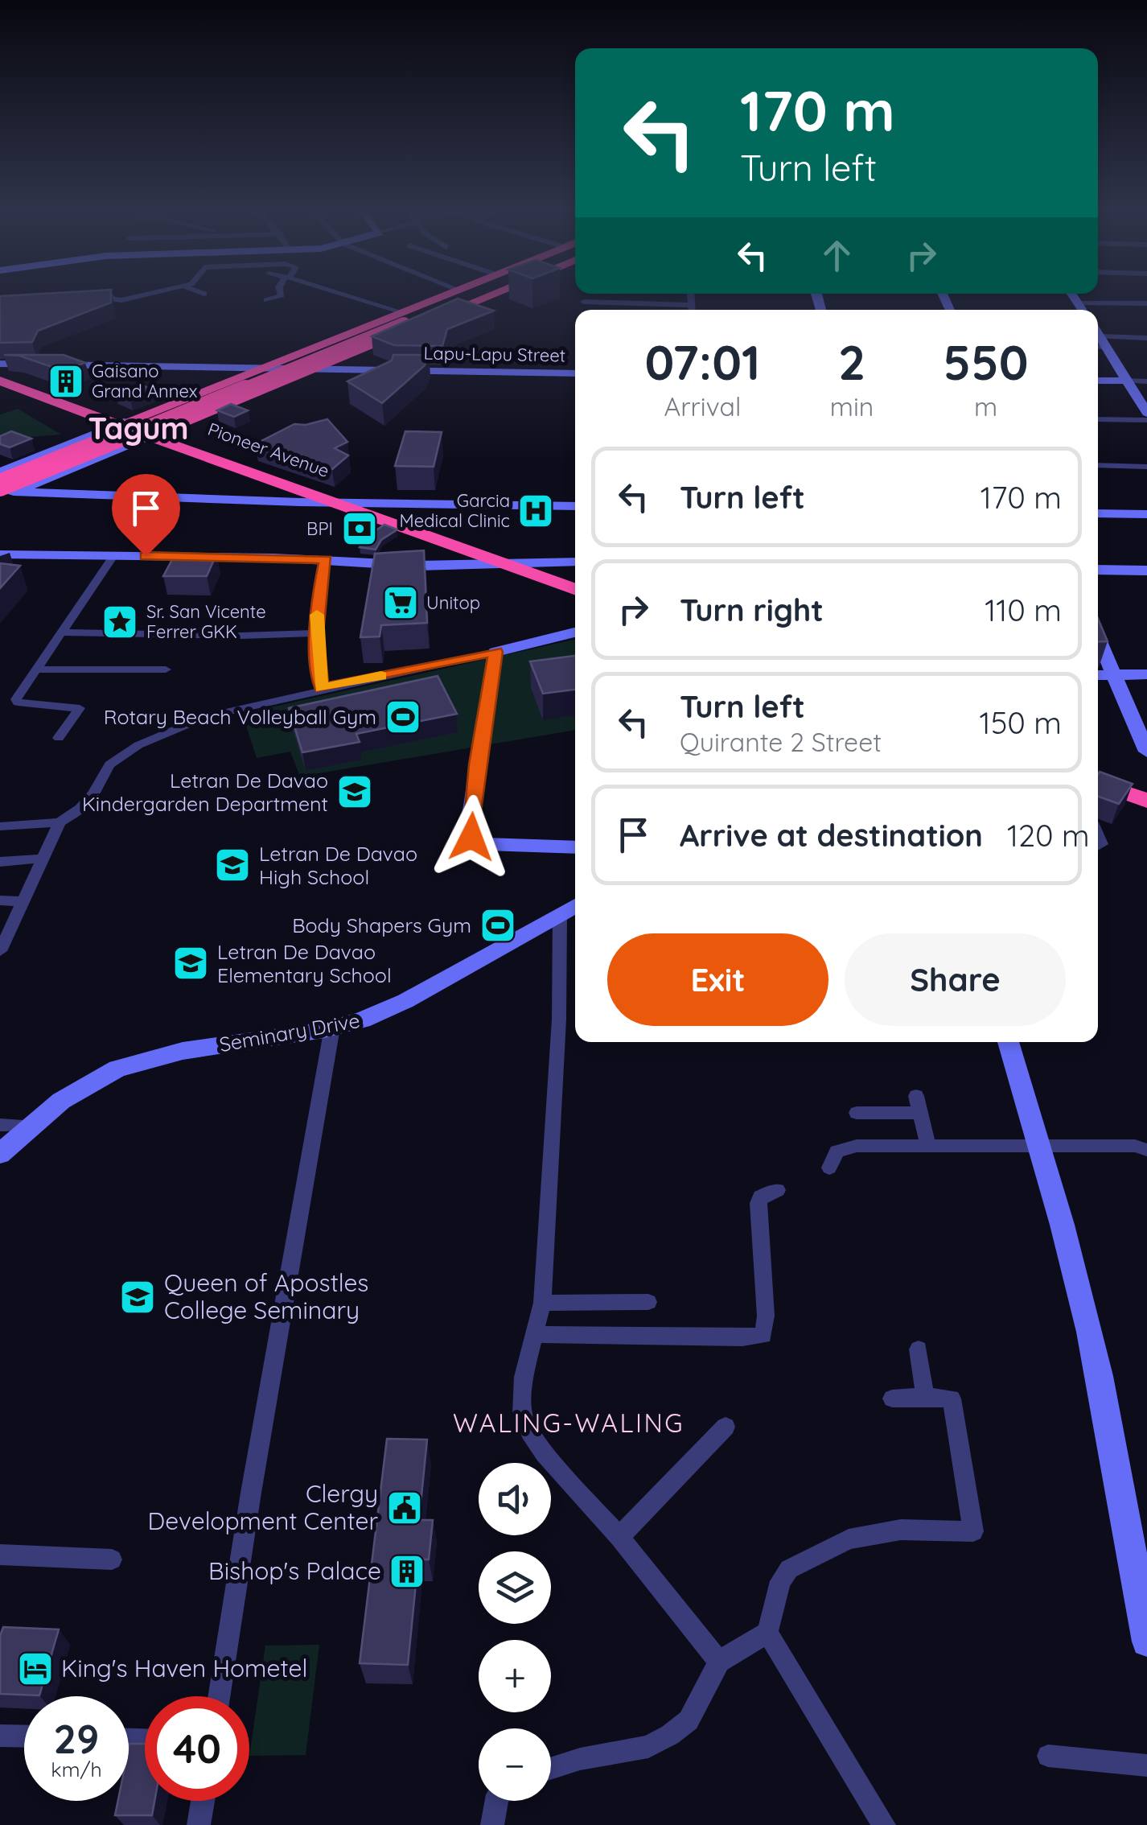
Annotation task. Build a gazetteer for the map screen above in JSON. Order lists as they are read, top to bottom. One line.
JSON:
{"streets":{"highway":["Pioneer Avenue"],"street":["Lapu-Lapu Street","Seminary Drive"]},"districts":["Tagum","WALING-WALING"],"places":{"building":["Gaisano Grand Annex","Bishop's Palace"],"hospital":["Garcia Medical Clinic"],"bank":["BPI"],"supermarket":["Unitop"],"place":["Sr. San Vicente Ferrer GKK"],"sports":["Rotary Beach Volleyball Gym","Body Shapers Gym"],"school or university":["Letran De Davao Kindergarden Department","Letran De Davao High School","Letran De Davao Elementary School","Queen of Apostles College Seminary"],"public building":["Clergy Development Center"],"hotel":["King's Haven Hometel"]},"page":{"turn":["170 m","Turn left"],"eta":["07:01","Arrival","2","min","550","m"],"list":[{"name":"Turn left","value":"170 m"},{"name":"Turn right","value":"110 m"},{"name":"Turn left","note":"Quirante 2 Street","value":"150 m"},{"name":"Arrive at destination","value":"120 m"}],"buttons":["Exit","Share"],"map_buttons":["+","−"],"speed":"29 km/h","limit":"40"}}
